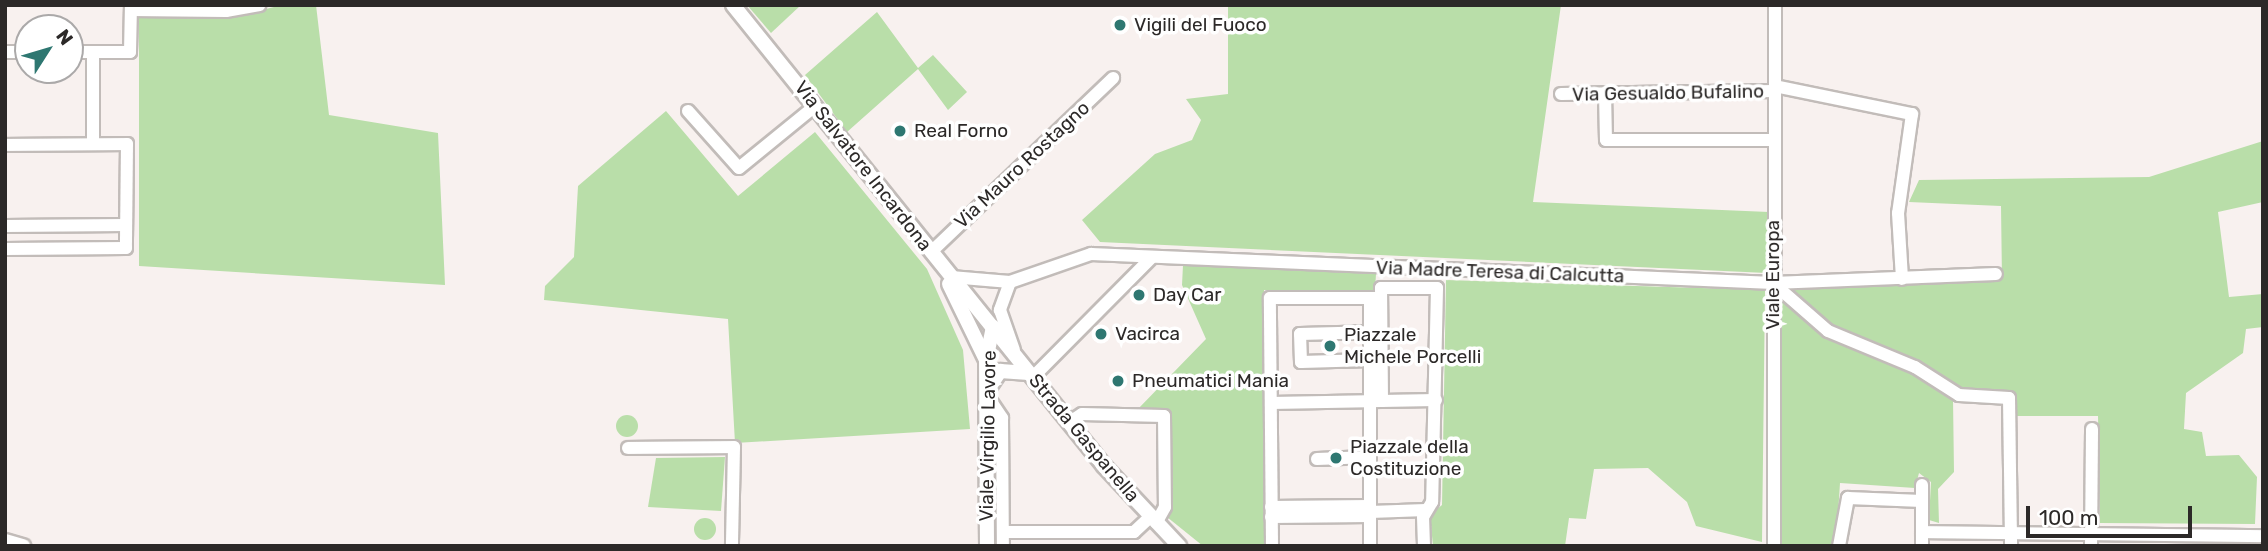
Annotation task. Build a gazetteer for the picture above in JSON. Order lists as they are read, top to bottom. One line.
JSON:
{"streets":{"street":["Via Gesualdo Bufalino","Via Mauro Rostagno","Via Salvatore Incardona","Via Madre Teresa di Calcutta","Viale Europa","Viale Virgilio Lavore","Strada Gaspanella"]},"crossings":[["Via Gesualdo Bufalino","Via Madre Teresa di Calcutta"],["Via Gesualdo Bufalino","Viale Europa"],["Via Mauro Rostagno","Via Salvatore Incardona"],["Via Salvatore Incardona","Via Madre Teresa di Calcutta"],["Via Salvatore Incardona","Viale Virgilio Lavore"],["Via Salvatore Incardona","Strada Gaspanella"],["Via Madre Teresa di Calcutta","Viale Europa"],["Viale Virgilio Lavore","Strada Gaspanella"]],"places":["Vigili del Fuoco","Real Forno","Day Car","Vacirca","Piazzale Michele Porcelli","Pneumatici Mania","Piazzale della Costituzione"],"scale_bar":"100 m","north":"top right"}
